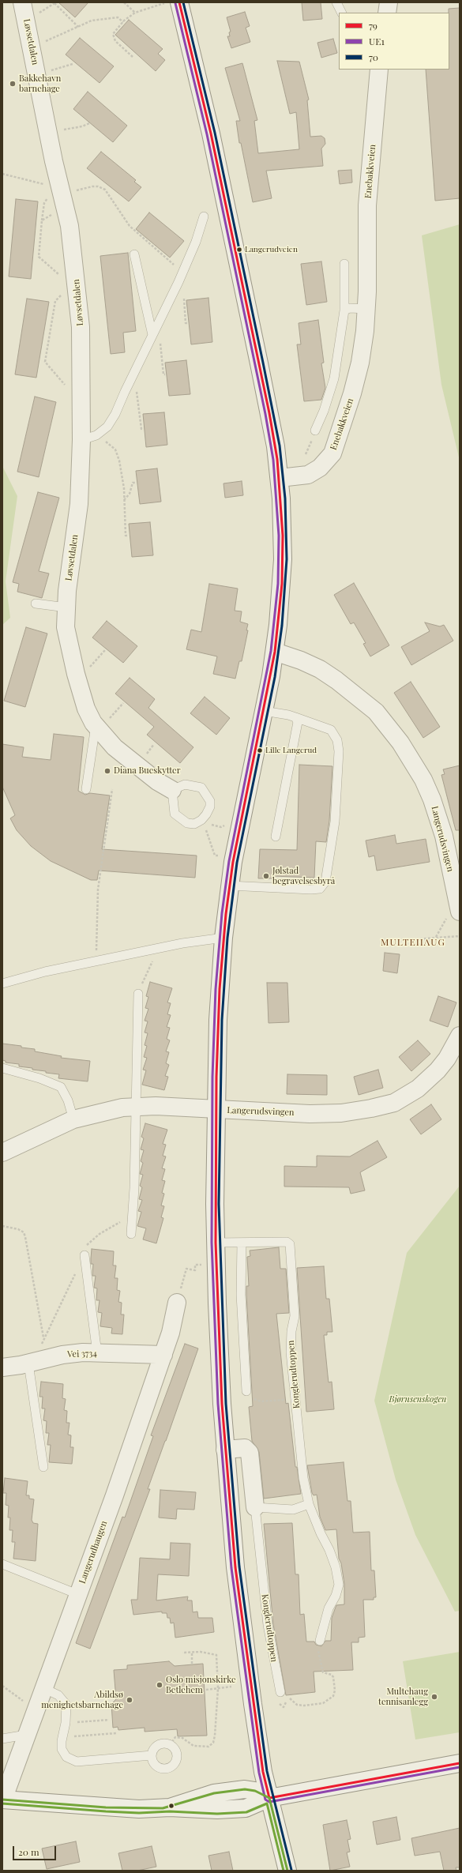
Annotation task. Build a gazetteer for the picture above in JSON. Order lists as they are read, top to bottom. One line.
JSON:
{"streets":{"street":["Løvsetdalen","Enebakkveien","Langerudsvingen","Vei 3734","Konglerudtoppen","Langerudhaugen"]},"crossings":[["Vei 3734","Langerudhaugen"]],"districts":["MULTEHAUG"],"parks":["Bjørnsenskogen"],"places":["Bakkehavn barnehage","Langerudveien","Lille Langerud","Diana Bueskytter","Jølstad begravelsesbyrå","Oslo misjonskirke Betlehem","Multehaug tennisanlegg","Abildsø menighetsbarnehage"],"lines":["transit line 79","transit line 70","transit line UE1"],"legend":["79","UE1","70"],"scale_bar":"20 m"}
